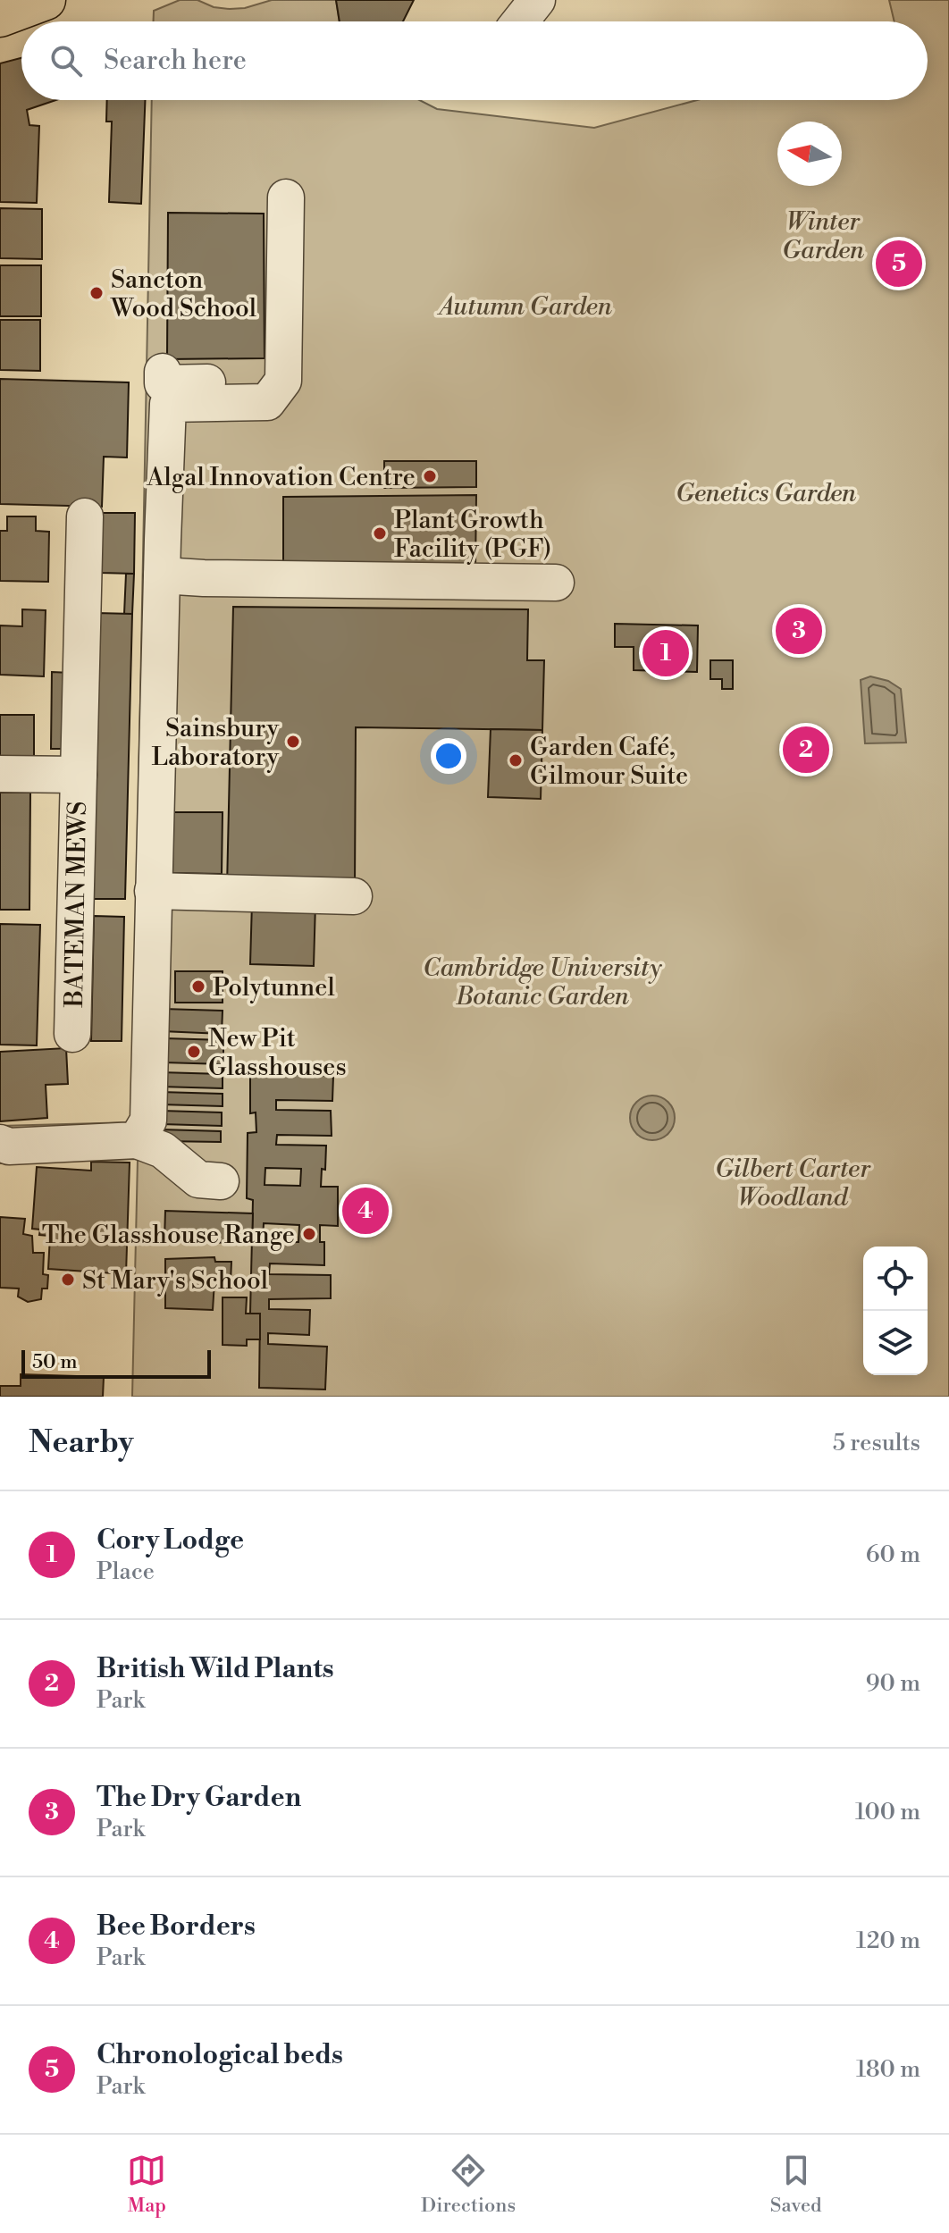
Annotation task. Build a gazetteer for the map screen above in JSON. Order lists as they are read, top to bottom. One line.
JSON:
{"streets":{"street":["BATEMAN MEWS"]},"parks":["Winter Garden","Autumn Garden","Genetics Garden","Cambridge University Botanic Garden","Gilbert Carter Woodland"],"places":["Sancton Wood School","Algal Innovation Centre","Plant Growth Facility (PGF)","Sainsbury Laboratory","Garden Café, Gilmour Suite","Polytunnel","New Pit Glasshouses","The Glasshouse Range","St Mary's School"],"scale_bar":"50 m","north":"left","page":{"search":"Search here","pins":["5","3","1","2","4"],"scale":"50 m","heading":["Nearby","5 results"],"list":[{"mark":"1","name":"Cory Lodge","note":"Place","value":"60 m"},{"mark":"2","name":"British Wild Plants","note":"Park","value":"90 m"},{"mark":"3","name":"The Dry Garden","note":"Park","value":"100 m"},{"mark":"4","name":"Bee Borders","note":"Park","value":"120 m"},{"mark":"5","name":"Chronological beds","note":"Park","value":"180 m"}],"nav":["Map","Directions","Saved"]}}
